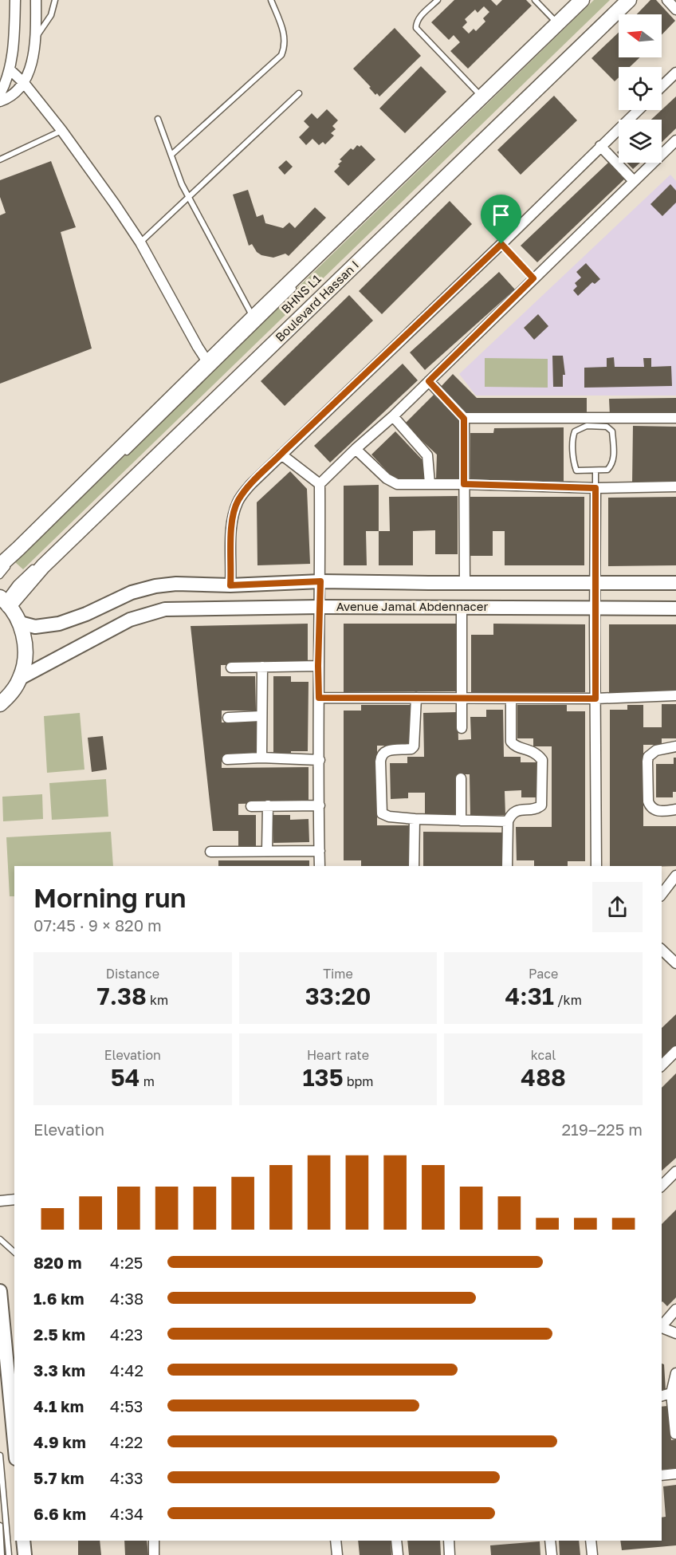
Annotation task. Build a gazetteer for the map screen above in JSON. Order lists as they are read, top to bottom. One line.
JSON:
{"streets":{"main road":["Boulevard Hassan I"],"street":["Avenue Jamal Abdennacer"],"lane":["BHNS L1"]},"north":"left","page":{"heading":["Morning run","07:45 · 9 × 820 m"],"stats":[["Distance","7.38 km"],["Time","33:20"],["Pace","4:31 /km"],["Elevation","54 m"],["Heart rate","135 bpm"],["kcal","488"]],"chart":["Elevation","219–225 m"],"list":[{"name":"820 m","note":"4:25"},{"name":"1.6 km","note":"4:38"},{"name":"2.5 km","note":"4:23"},{"name":"3.3 km","note":"4:42"},{"name":"4.1 km","note":"4:53"},{"name":"4.9 km","note":"4:22"},{"name":"5.7 km","note":"4:33"},{"name":"6.6 km","note":"4:34"}]}}
